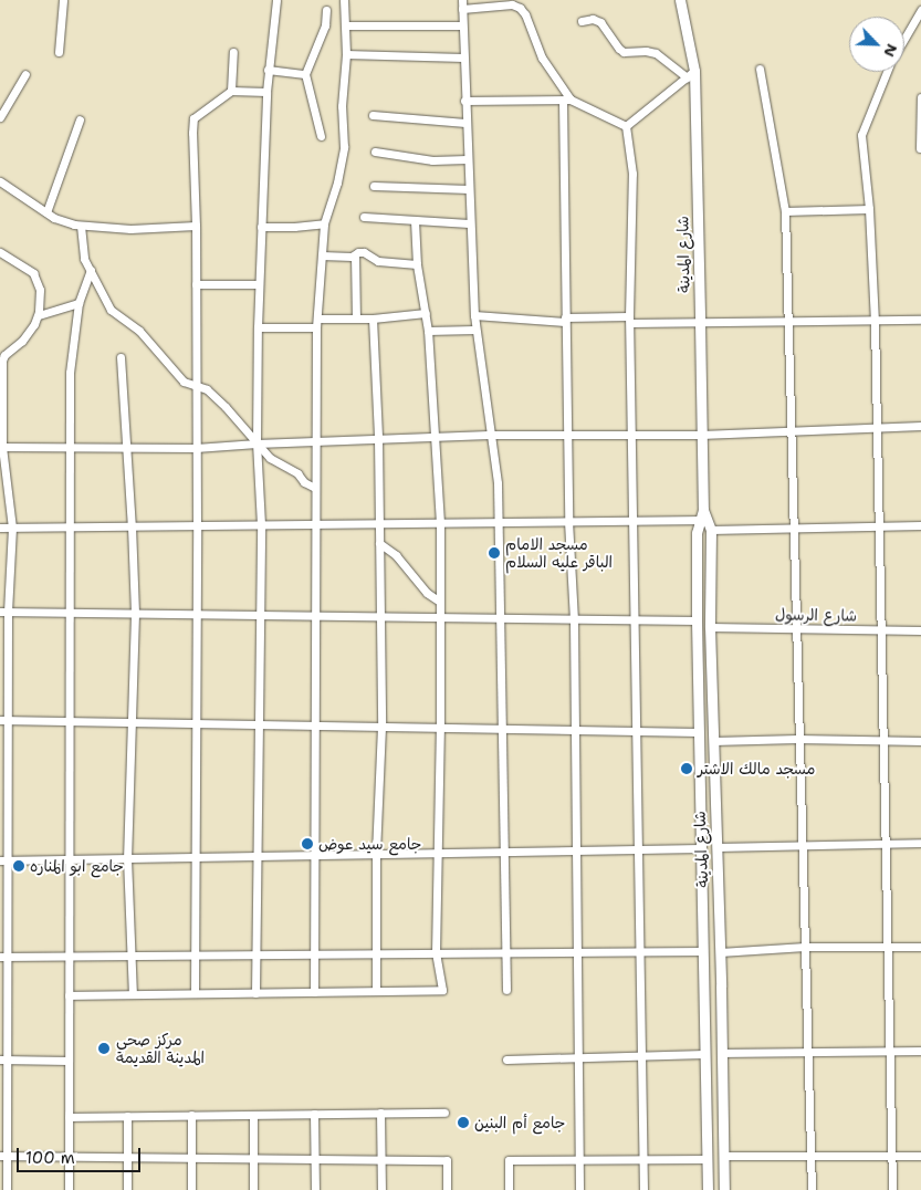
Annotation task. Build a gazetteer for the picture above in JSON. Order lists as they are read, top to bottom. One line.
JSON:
{"streets":{"main road":["شارع المدينة"],"street":["شارع الرسول"]},"crossings":[["شارع المدينة","شارع الرسول"]],"places":["مسجد الامام الباقر عليه السلام","مسجد مالك الاشتر","جامع سيد عوض","جامع ابو المناره","مركز صحي المدينة القديمة","جامع أم البنين"],"scale_bar":"100 m","north":"bottom right"}
